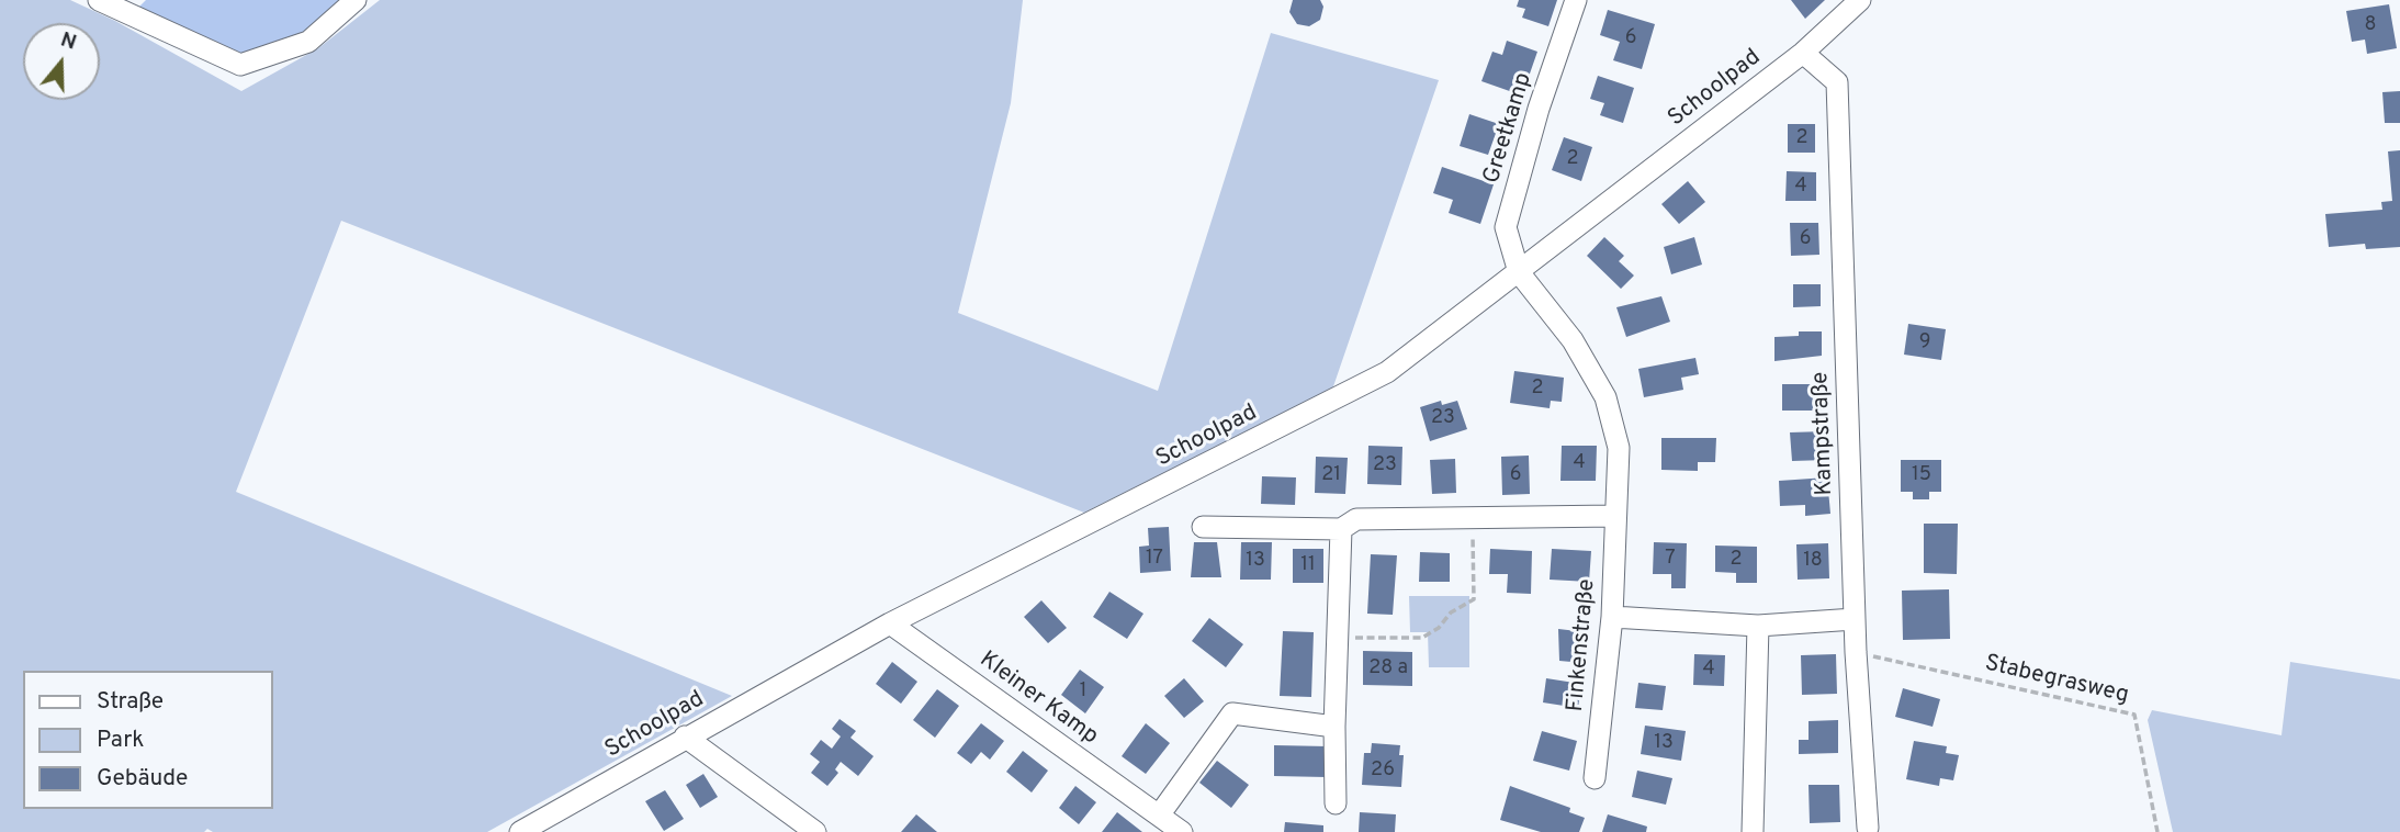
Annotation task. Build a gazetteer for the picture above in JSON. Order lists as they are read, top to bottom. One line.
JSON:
{"streets":{"street":["Schoolpad","Greetkamp","Kampstraße","Finkenstraße","Kleiner Kamp"],"path":["Stabegrasweg"]},"crossings":[["Schoolpad","Greetkamp"],["Schoolpad","Kampstraße"],["Schoolpad","Finkenstraße"],["Schoolpad","Kleiner Kamp"],["Greetkamp","Finkenstraße"],["Kampstraße","Stabegrasweg"]],"house_numbers":["8","6","2","2","4","6","9","2","23","4","23","21","6","15","17","7","2","13","18","11","28 a","4","1","13","26"],"legend":["Straße","Park","Gebäude"],"north":"top"}
